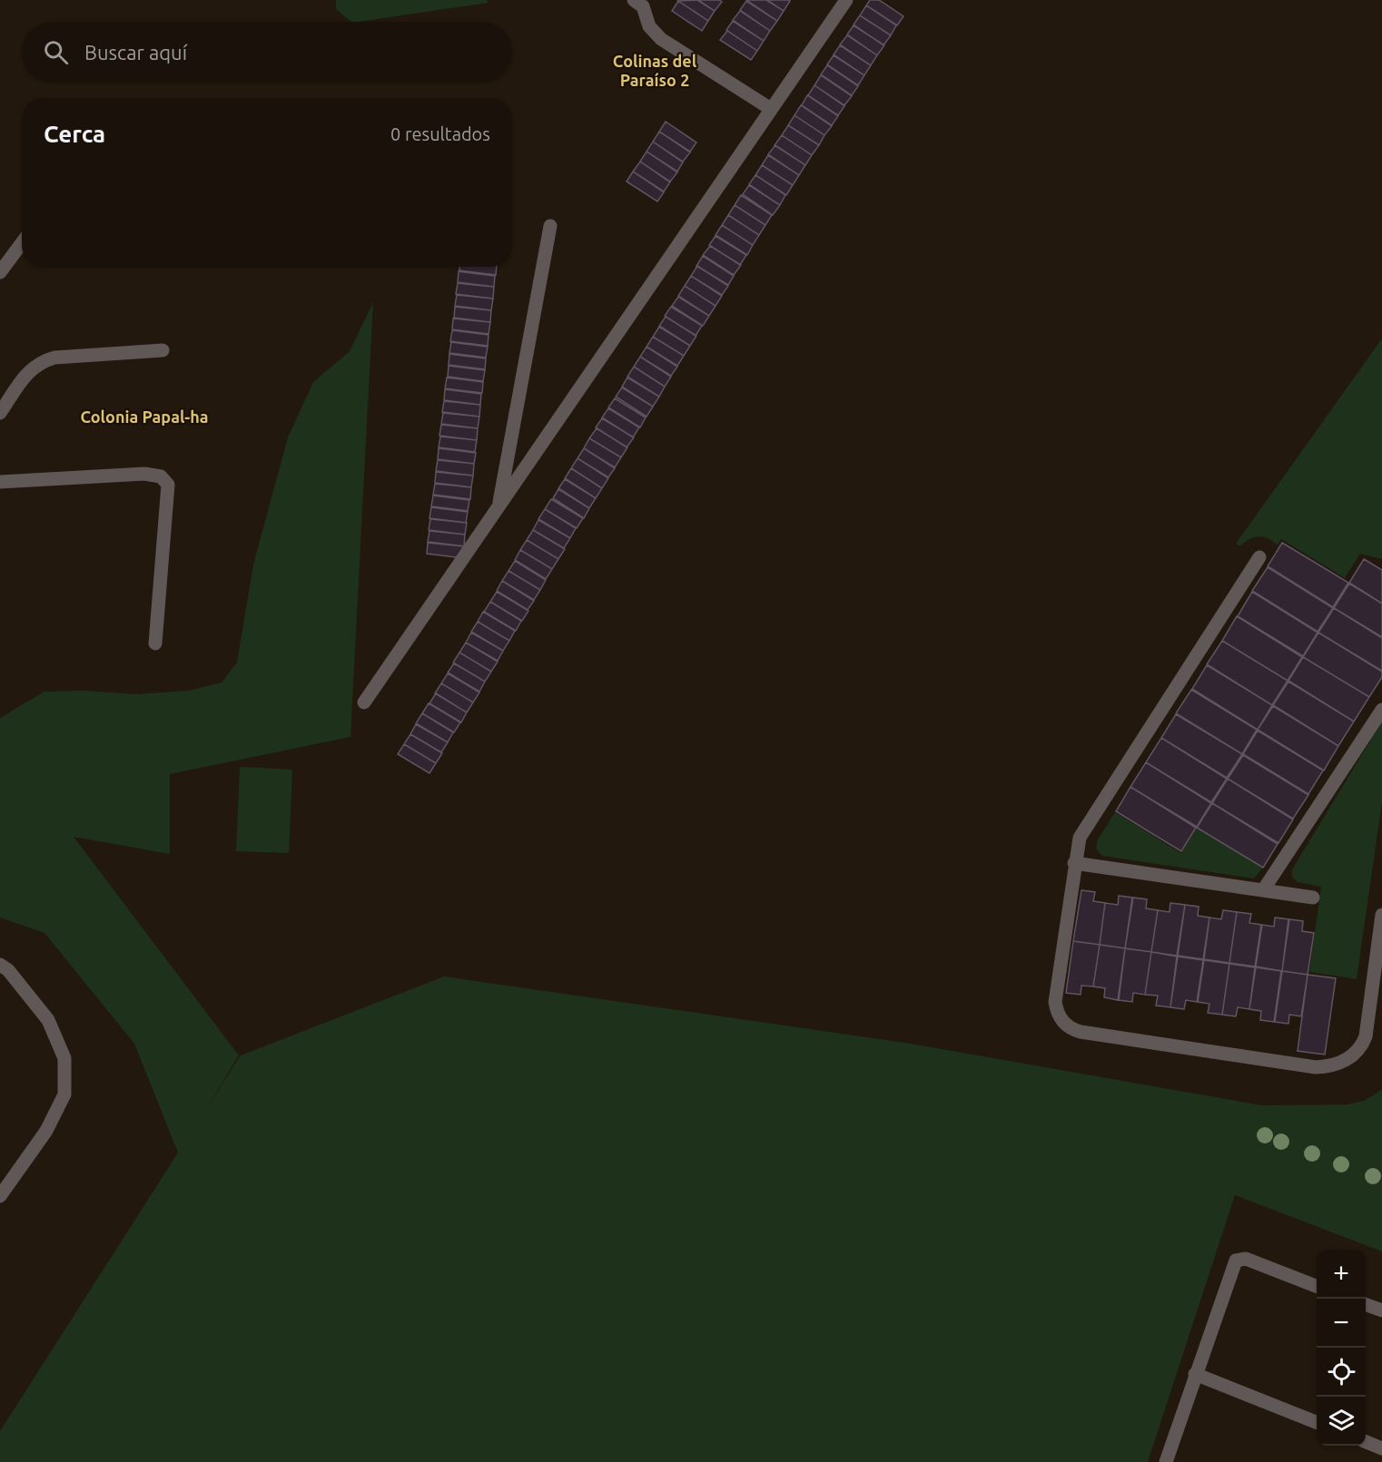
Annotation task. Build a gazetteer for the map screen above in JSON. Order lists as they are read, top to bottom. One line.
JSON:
{"districts":["Colinas del Paraíso 2","Colonia Papal-ha"],"page":{"search":"Buscar aquí","heading":["Cerca","0 resultados"],"map_buttons":["+","−"]}}
